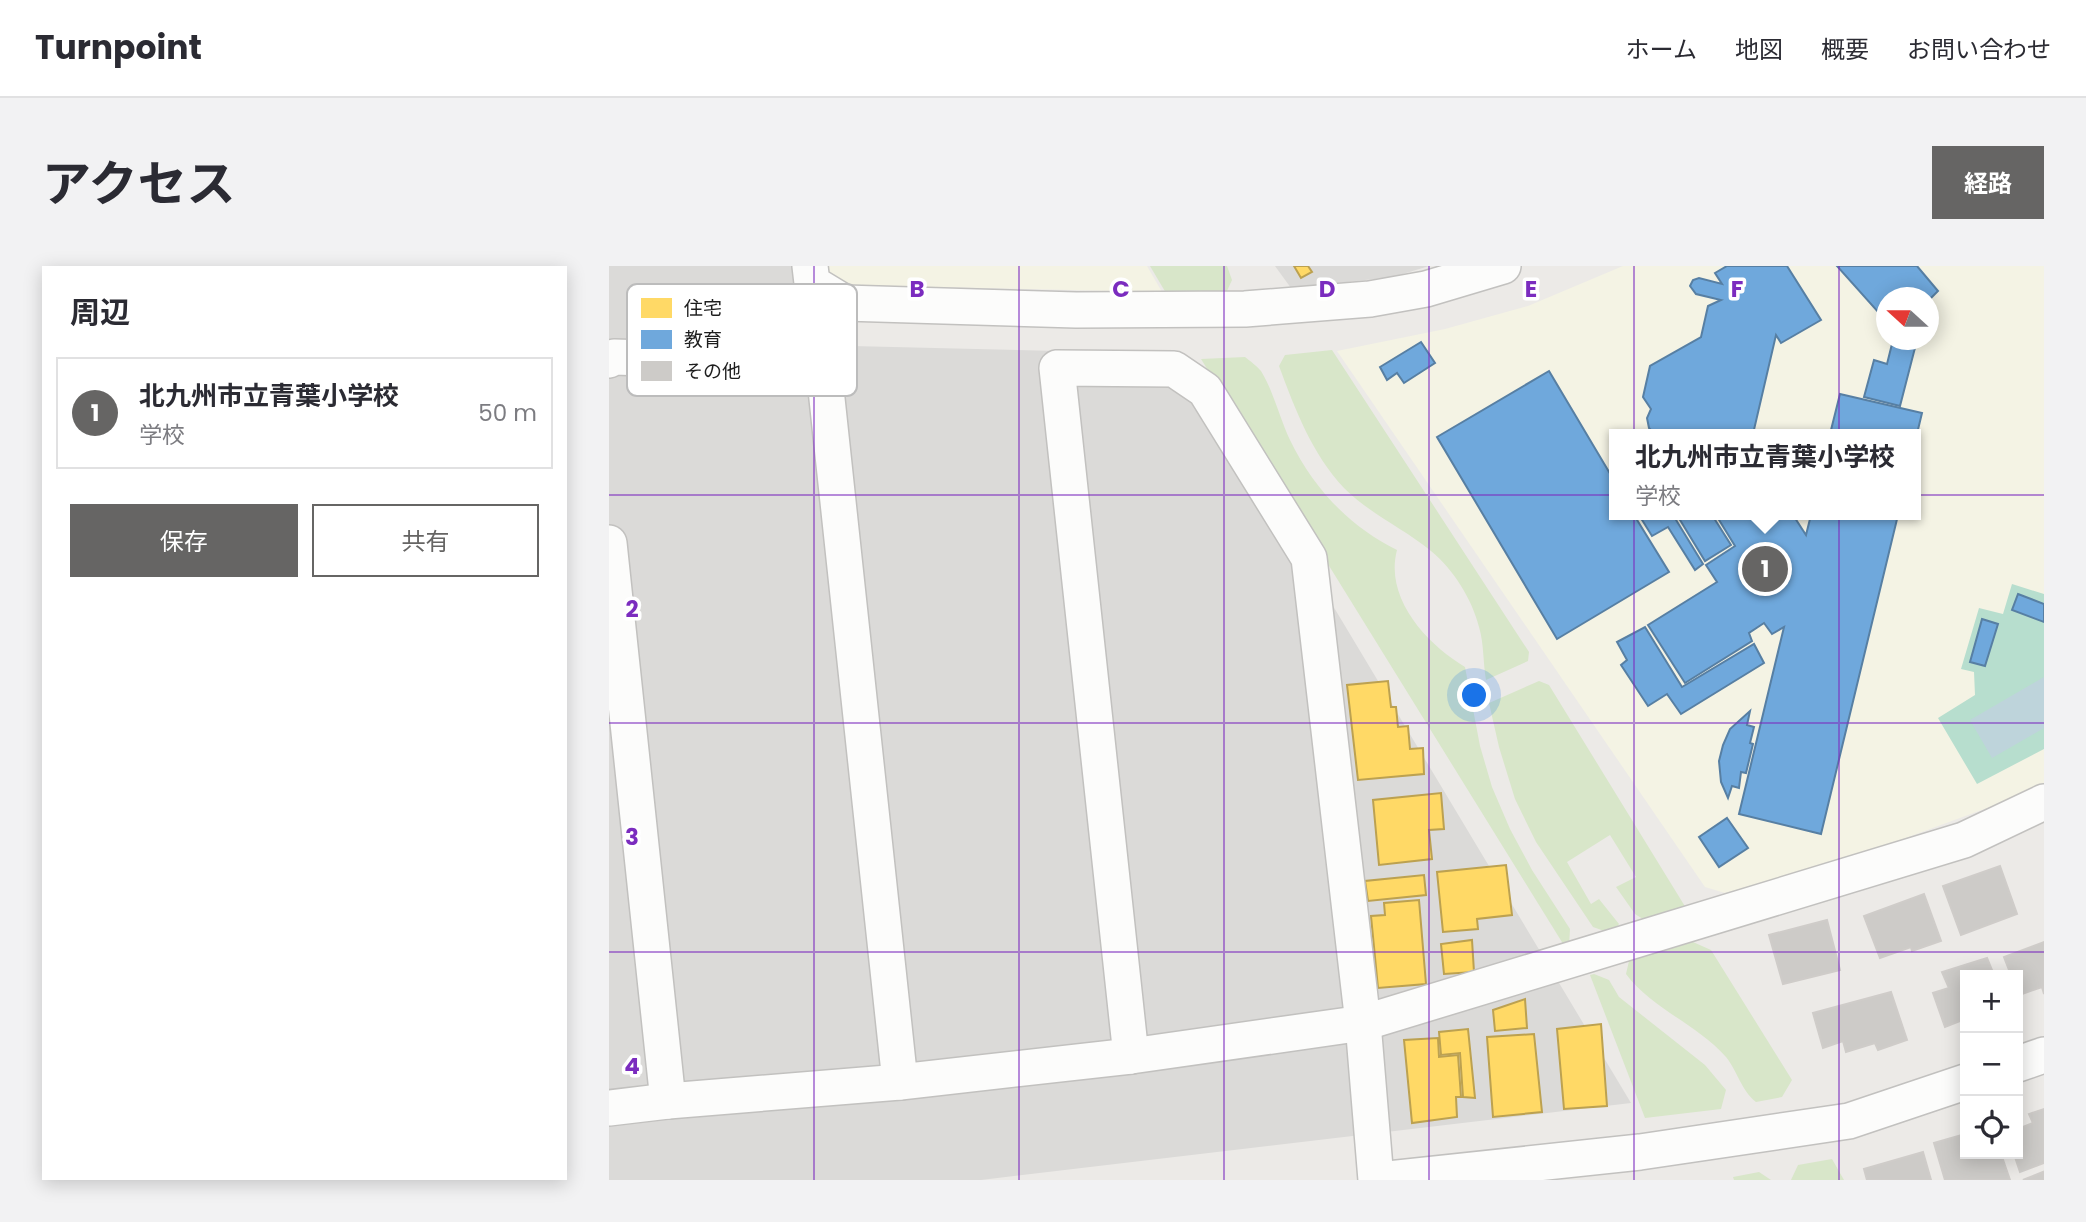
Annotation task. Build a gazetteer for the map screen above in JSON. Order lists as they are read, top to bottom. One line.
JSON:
{"legend":["住宅","教育","その他"],"north":"left","page":{"header":"Turnpoint","nav":["ホーム","地図","概要","お問い合わせ"],"title":"アクセス","buttons":["経路",["保存","共有"]],"heading":"周辺","list":[{"mark":"1","name":"北九州市立青葉小学校","note":"学校","value":"50 m"}],"popup":["北九州市立青葉小学校","学校"],"pins":"1","map_buttons":["+","−"]},"grid":{"columns":["B","C","D","E","F"],"rows":["2","3","4"]}}
